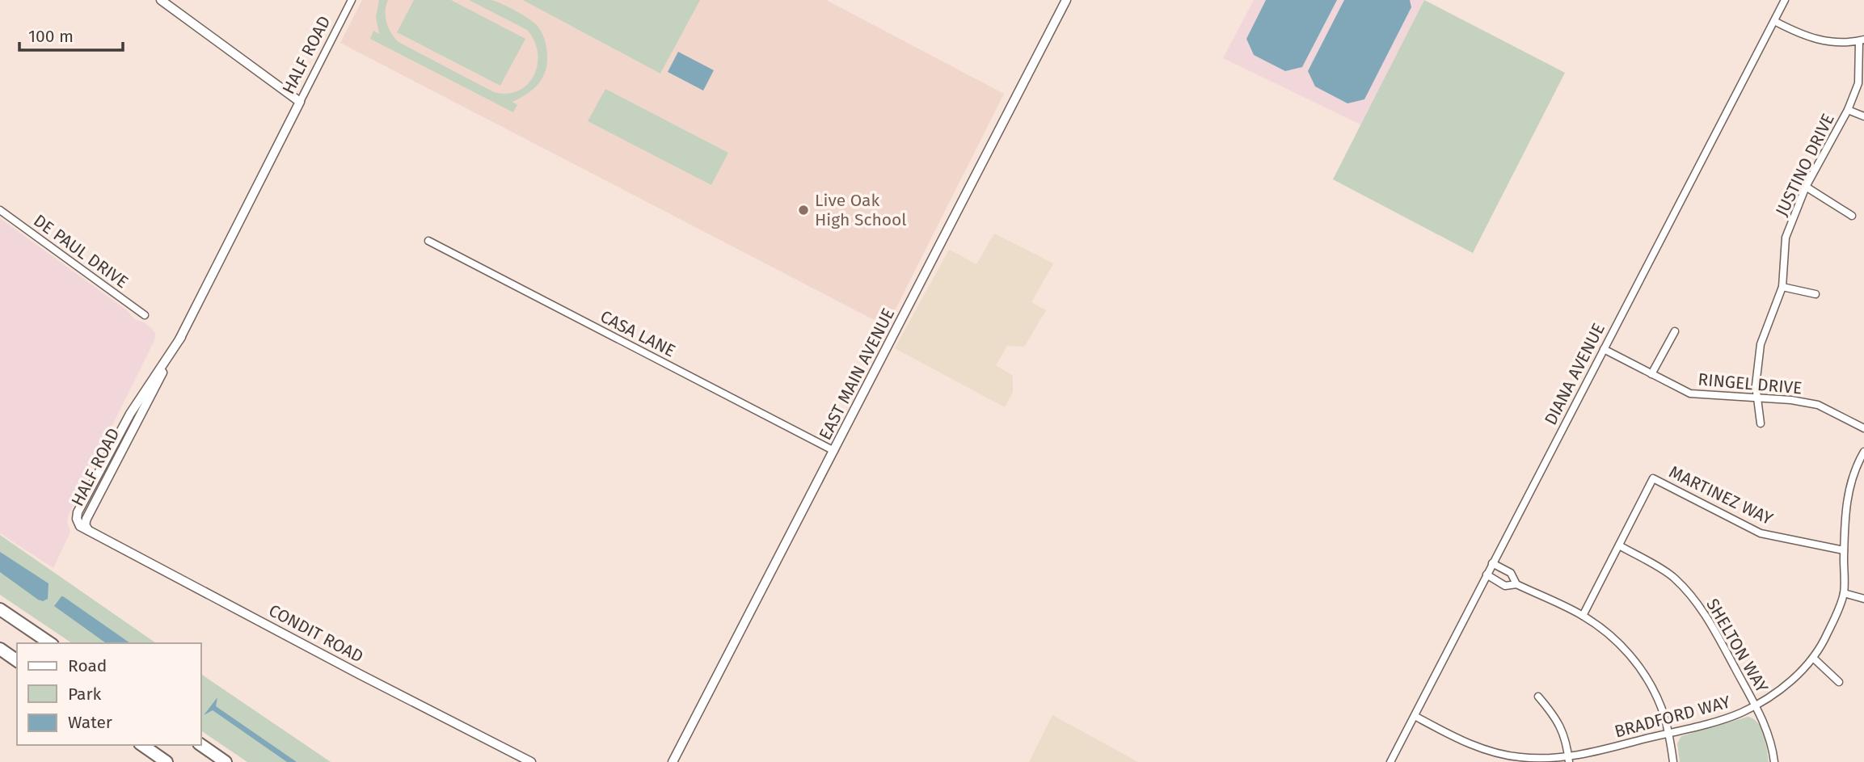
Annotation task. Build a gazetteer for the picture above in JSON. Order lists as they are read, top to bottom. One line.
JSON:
{"streets":{"street":["HALF ROAD","JUSTINO DRIVE","DE PAUL DRIVE","CASA LANE","EAST MAIN AVENUE","DIANA AVENUE","RINGEL DRIVE","MARTINEZ WAY","CONDIT ROAD","SHELTON WAY","BRADFORD WAY"]},"crossings":[["HALF ROAD","CONDIT ROAD"],["JUSTINO DRIVE","RINGEL DRIVE"],["CASA LANE","EAST MAIN AVENUE"],["DIANA AVENUE","RINGEL DRIVE"],["DIANA AVENUE","BRADFORD WAY"],["MARTINEZ WAY","SHELTON WAY"],["MARTINEZ WAY","BRADFORD WAY"],["SHELTON WAY","BRADFORD WAY"]],"places":["Live Oak High School"],"legend":["Road","Park","Water"],"scale_bar":"100 m"}
